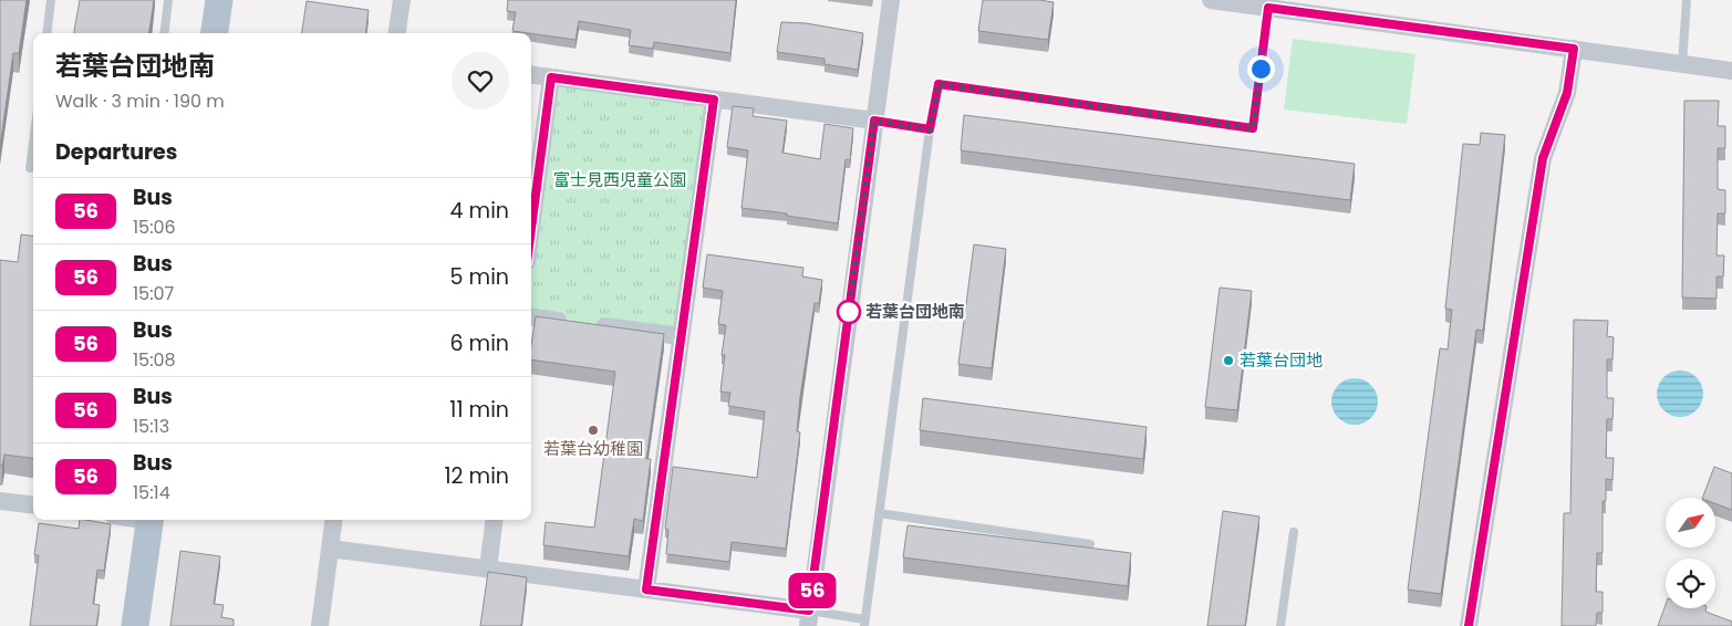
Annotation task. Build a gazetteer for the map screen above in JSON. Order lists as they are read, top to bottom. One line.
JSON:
{"parks":["富士見西児童公園"],"places":["若葉台団地南","若葉台団地","若葉台幼稚園"],"lines":["bus line 56"],"north":"top right","page":{"on_map":"56","heading":[["若葉台団地南","Walk · 3 min · 190 m"],"Departures"],"list":[{"mark":"56","name":"Bus","note":"15:06","value":"4 min"},{"mark":"56","name":"Bus","note":"15:07","value":"5 min"},{"mark":"56","name":"Bus","note":"15:08","value":"6 min"},{"mark":"56","name":"Bus","note":"15:13","value":"11 min"},{"mark":"56","name":"Bus","note":"15:14","value":"12 min"}]}}
